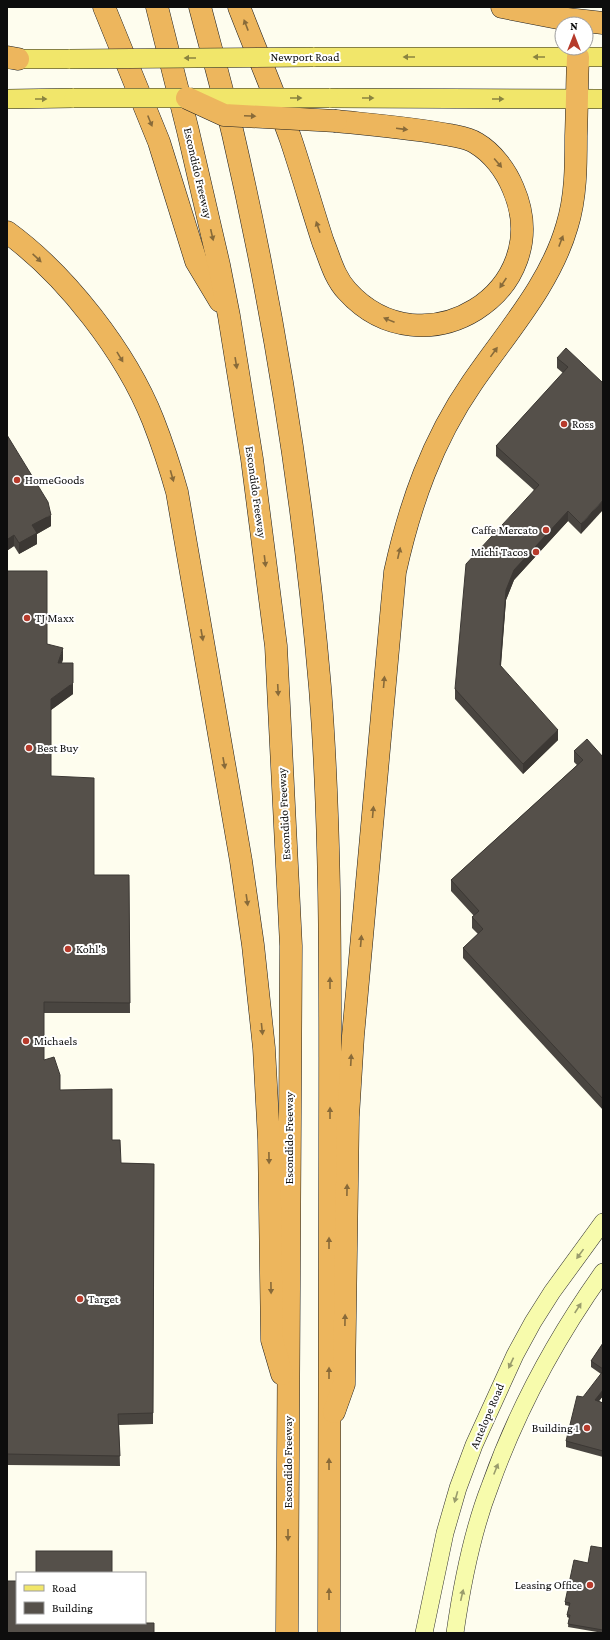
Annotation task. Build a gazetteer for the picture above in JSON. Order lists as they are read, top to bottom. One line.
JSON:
{"streets":{"highway":["Escondido Freeway"],"main road":["Newport Road","Antelope Road"]},"places":["Ross","HomeGoods","Caffe Mercato","Michi Tacos","TJ Maxx","Best Buy","Kohl's","Michaels","Target","Building 1","Leasing Office"],"legend":["Road","Building"],"north":"top"}
